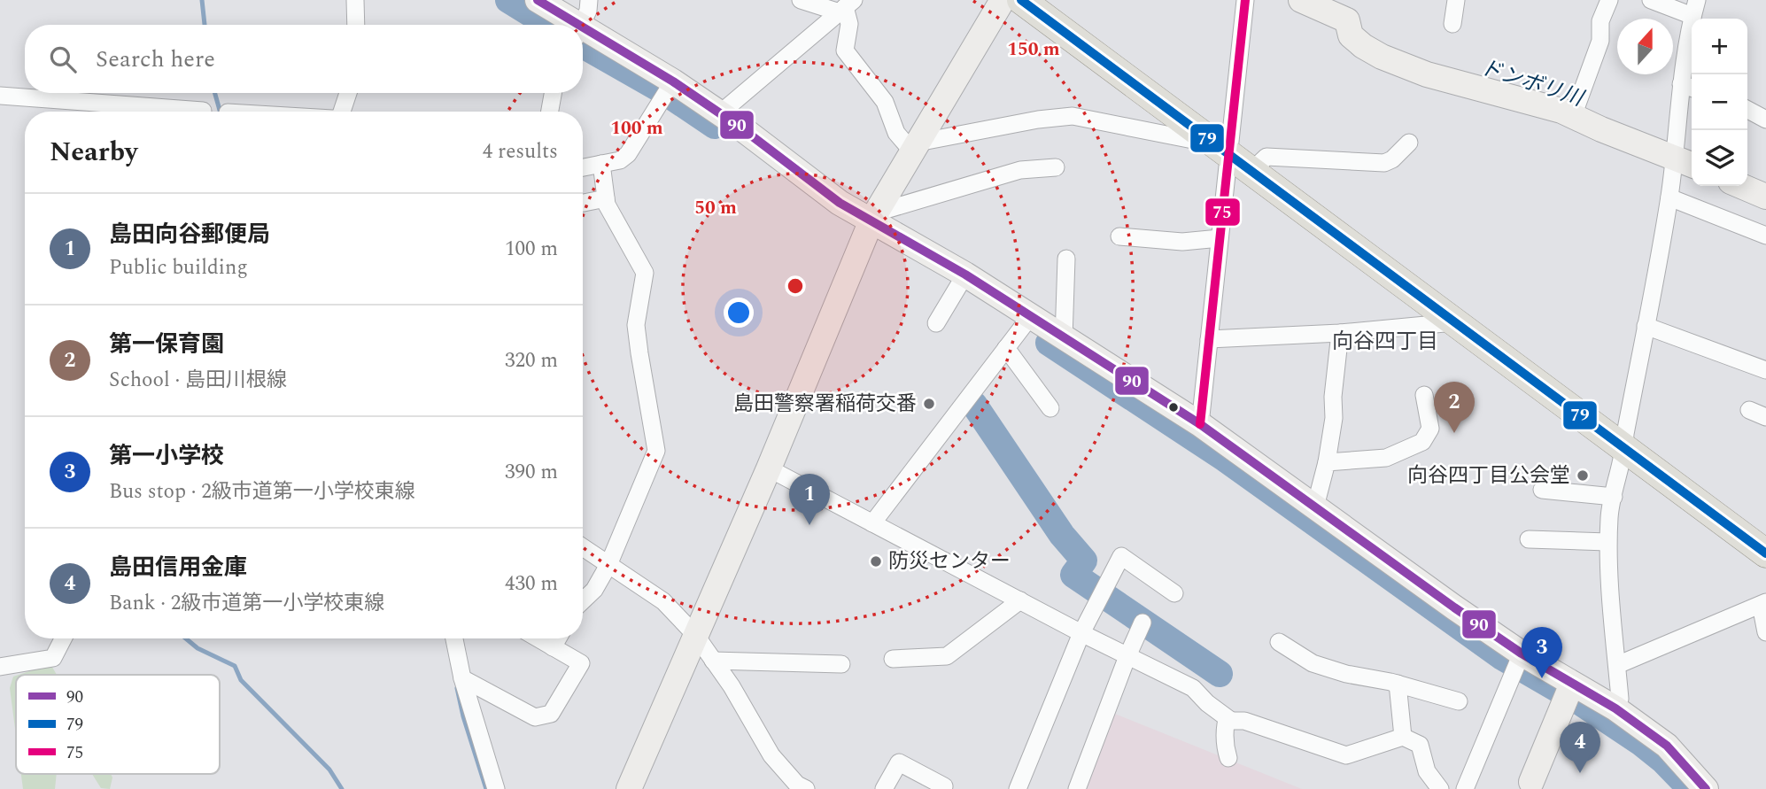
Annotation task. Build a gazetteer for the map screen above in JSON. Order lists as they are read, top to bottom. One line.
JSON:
{"districts":["向谷四丁目"],"water":["ドンボリ川"],"places":["島田警察署稲荷交番","向谷四丁目公会堂","防災センター"],"lines":["transit line 90","transit line 79","transit line 75"],"legend":["90","79","75"],"north":"top","page":{"map_buttons":["+","−"],"search":"Search here","heading":["Nearby","4 results"],"list":[{"mark":"1","name":"島田向谷郵便局","note":"Public building","value":"100 m"},{"mark":"2","name":"第一保育園","note":"School · 島田川根線","value":"320 m"},{"mark":"3","name":"第一小学校","note":"Bus stop · 2級市道第一小学校東線","value":"390 m"},{"mark":"4","name":"島田信用金庫","note":"Bank · 2級市道第一小学校東線","value":"430 m"}],"pins":["2","1","3","4"]},"rings":["150 m","100 m","50 m"]}
